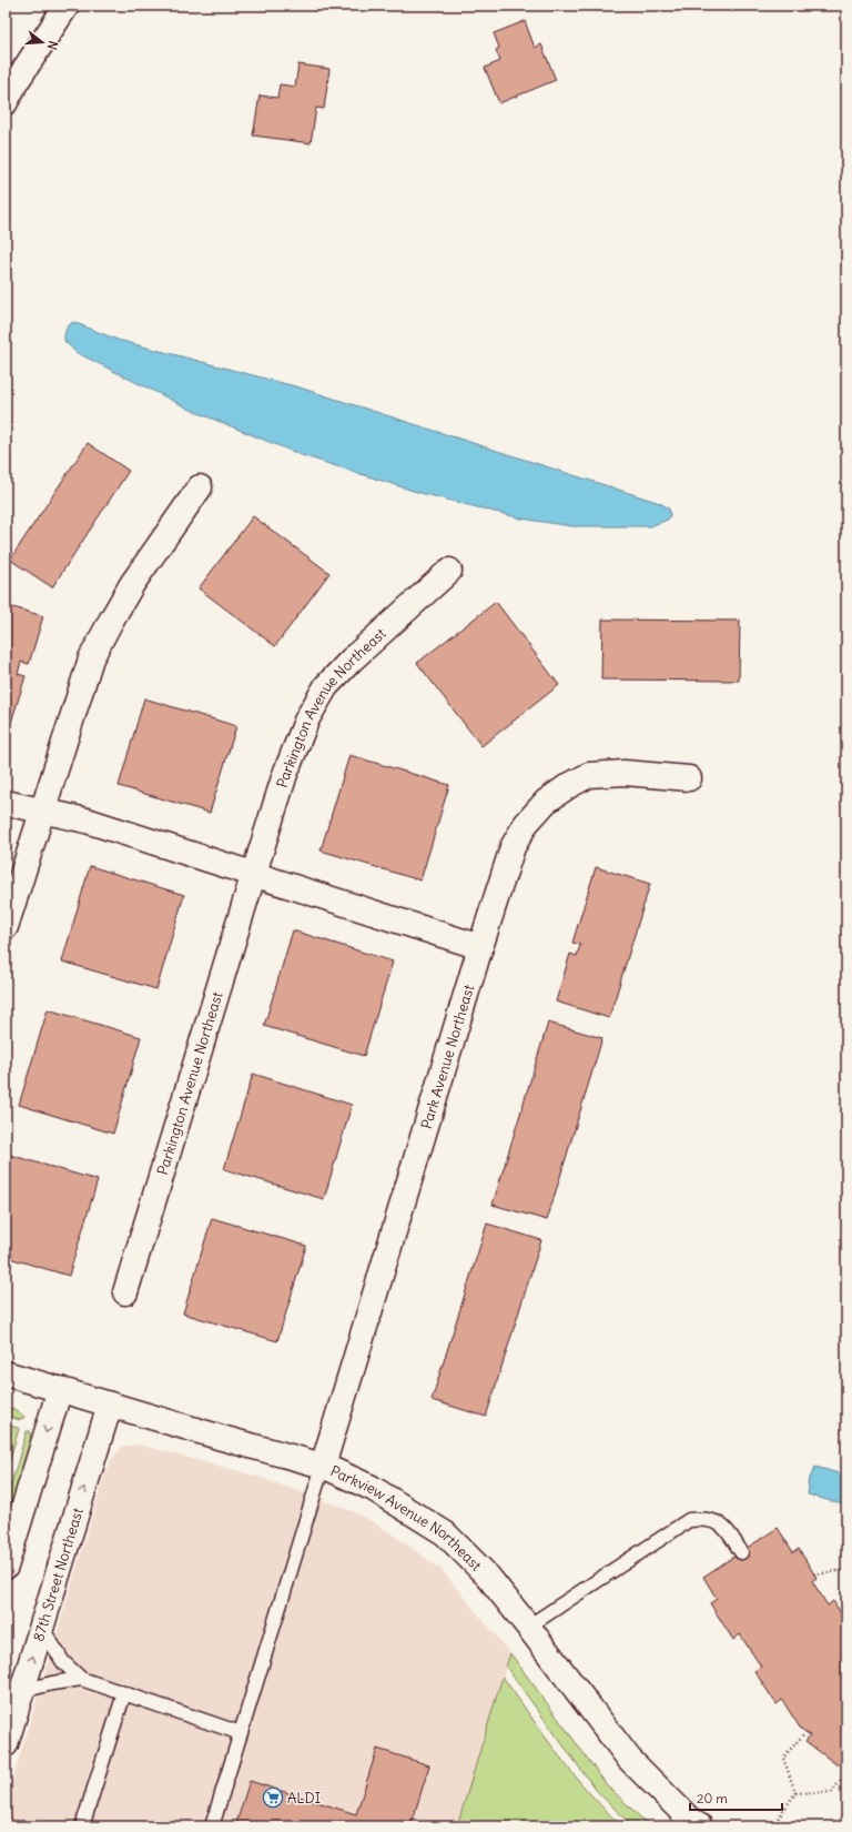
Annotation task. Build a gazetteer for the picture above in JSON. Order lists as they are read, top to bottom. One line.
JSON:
{"streets":{"street":["Parkington Avenue Northeast","Park Avenue Northeast","Parkview Avenue Northeast","87th Street Northeast"]},"crossings":[["Park Avenue Northeast","Parkview Avenue Northeast"],["Parkview Avenue Northeast","87th Street Northeast"]],"places":{"supermarket":["ALDI"]},"scale_bar":"20 m","north":"right"}
